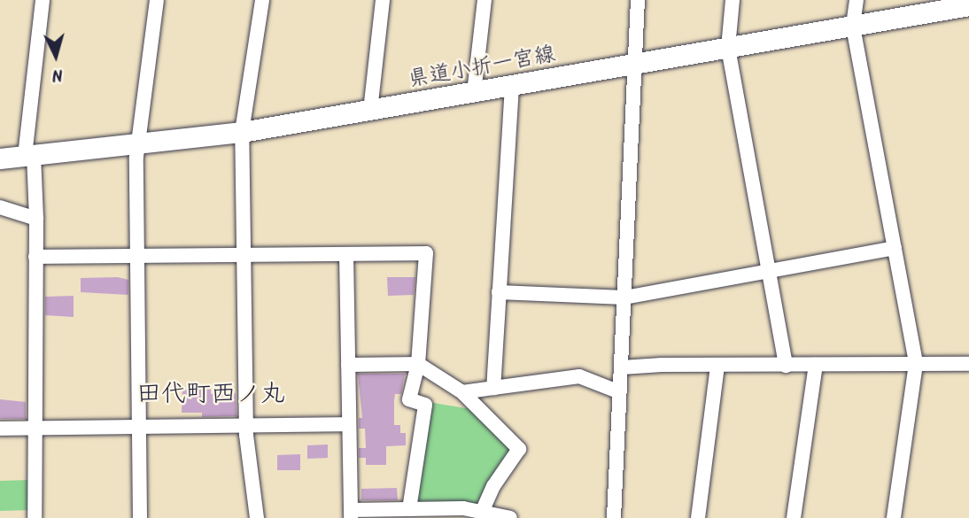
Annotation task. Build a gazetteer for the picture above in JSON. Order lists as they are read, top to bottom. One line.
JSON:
{"streets":{"main road":["県道小折一宮線"]},"districts":["田代町西ノ丸"],"north":"bottom"}
